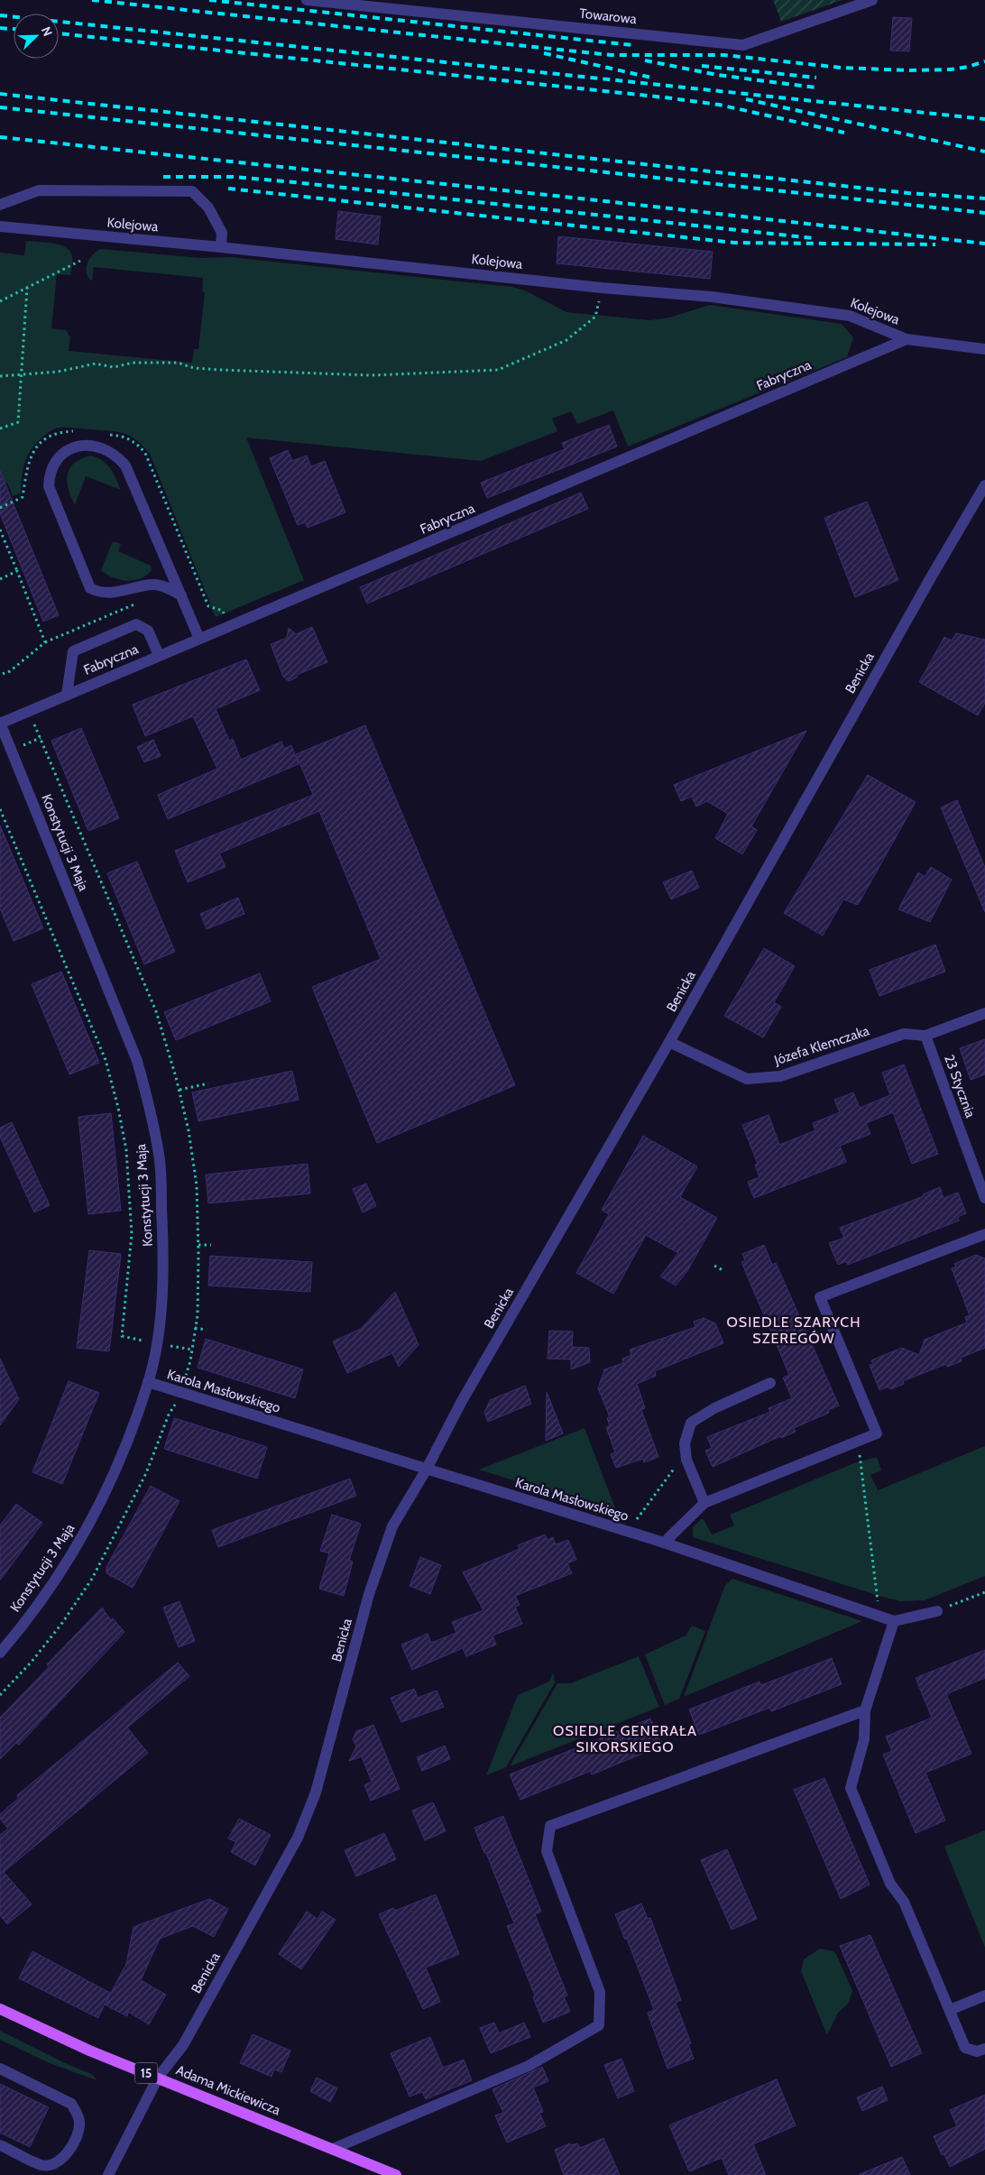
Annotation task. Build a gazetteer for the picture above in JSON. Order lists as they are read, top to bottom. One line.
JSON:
{"streets":{"main road":["15","Adama Mickiewicza"],"street":["Towarowa","Kolejowa","Fabryczna","Benicka","Konstytucji 3 Maja","Józefa Klemczaka","23 Stycznia","Karola Masłowskiego"]},"crossings":[["Kolejowa","Fabryczna"],["Fabryczna","Konstytucji 3 Maja"],["Benicka","Józefa Klemczaka"],["Benicka","Karola Masłowskiego"],["Benicka","Adama Mickiewicza"],["Konstytucji 3 Maja","Karola Masłowskiego"],["Józefa Klemczaka","23 Stycznia"]],"districts":["OSIEDLE SZARYCH SZEREGÓW","OSIEDLE GENERAŁA SIKORSKIEGO"],"north":"top right"}
